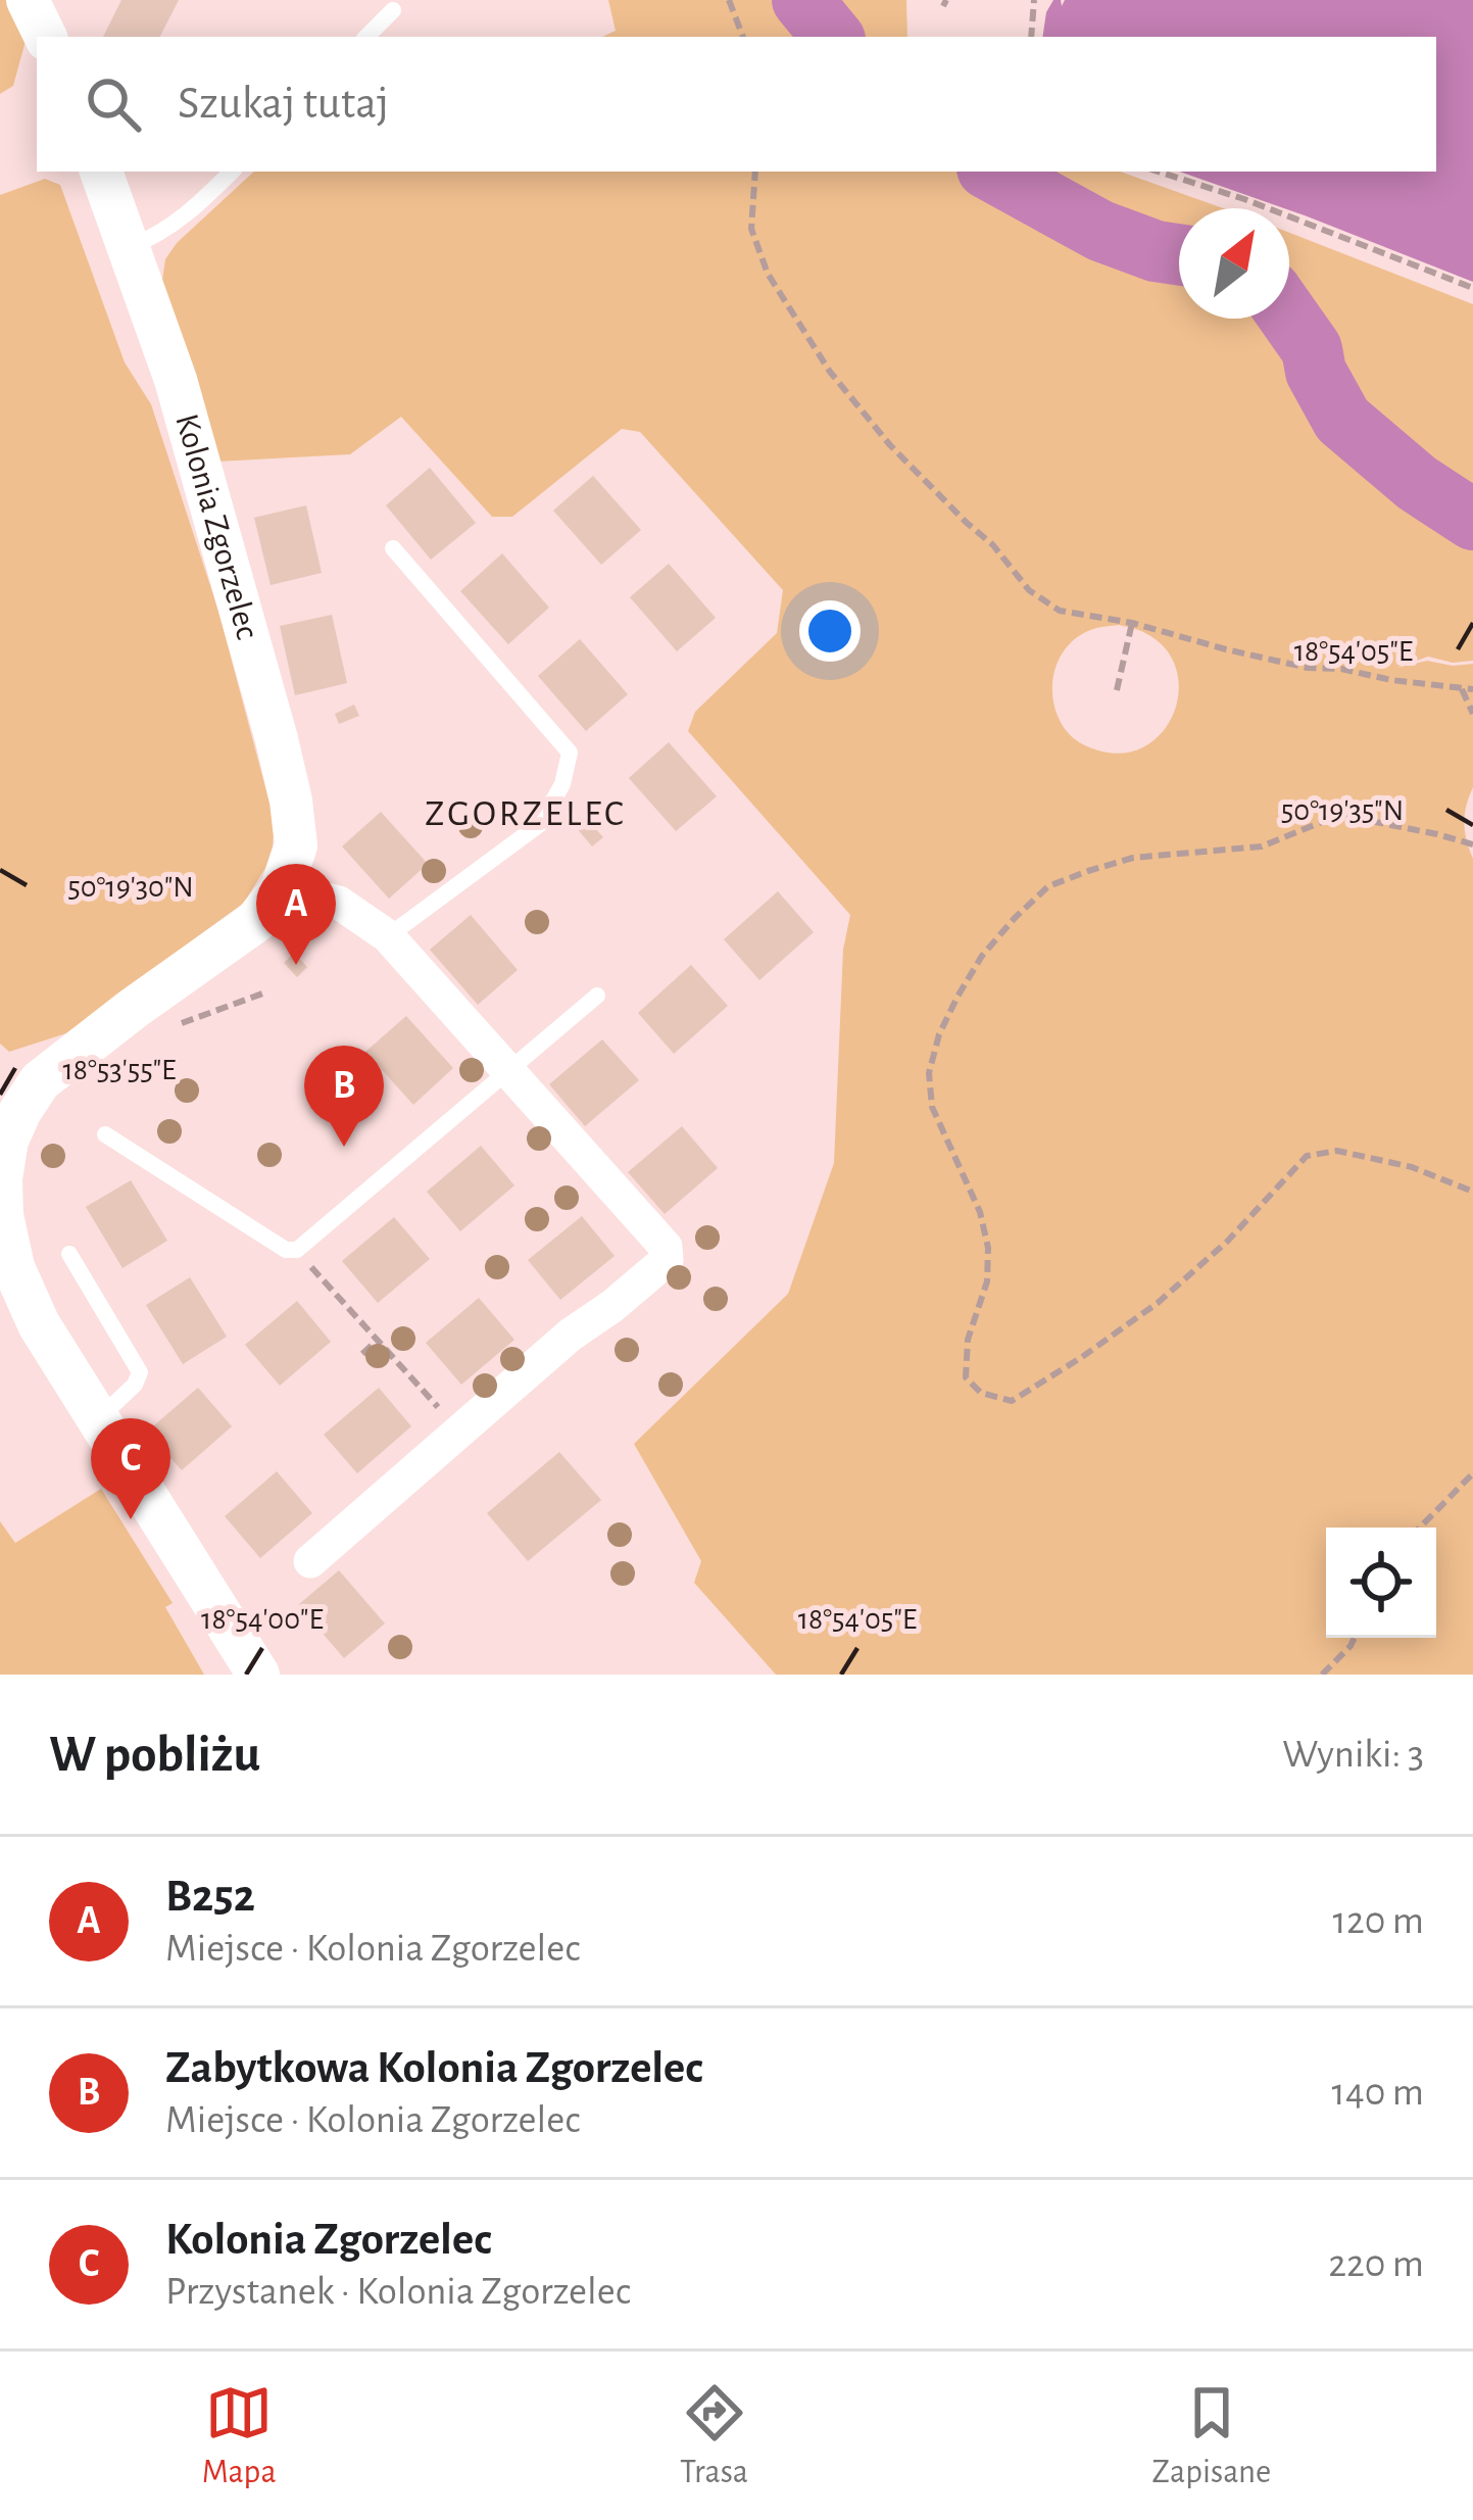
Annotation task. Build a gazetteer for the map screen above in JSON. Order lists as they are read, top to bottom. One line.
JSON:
{"streets":{"street":["Kolonia Zgorzelec"]},"districts":["ZGORZELEC"],"north":"top right","page":{"search":"Szukaj tutaj","pins":["A","B","C"],"heading":["W pobliżu","Wyniki: 3"],"list":[{"mark":"A","name":"B252","note":"Miejsce · Kolonia Zgorzelec","value":"120 m"},{"mark":"B","name":"Zabytkowa Kolonia Zgorzelec","note":"Miejsce · Kolonia Zgorzelec","value":"140 m"},{"mark":"C","name":"Kolonia Zgorzelec","note":"Przystanek · Kolonia Zgorzelec","value":"220 m"}],"nav":["Mapa","Trasa","Zapisane"]},"coordinates":["18°54'05\"E","50°19'35\"N","50°19'30\"N","18°53'55\"E","18°54'00\"E"]}
